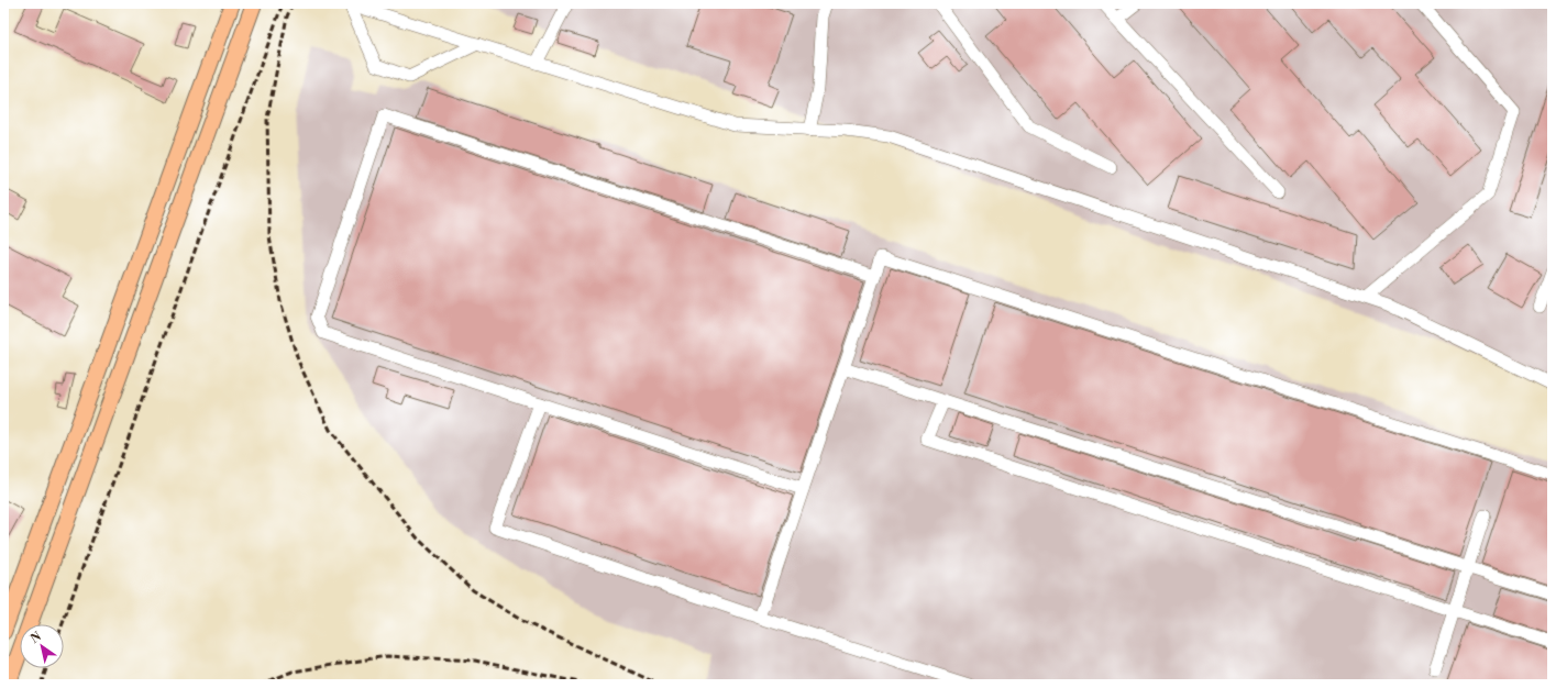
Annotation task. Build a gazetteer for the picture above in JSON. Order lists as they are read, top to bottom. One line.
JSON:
{"north":"top left"}
